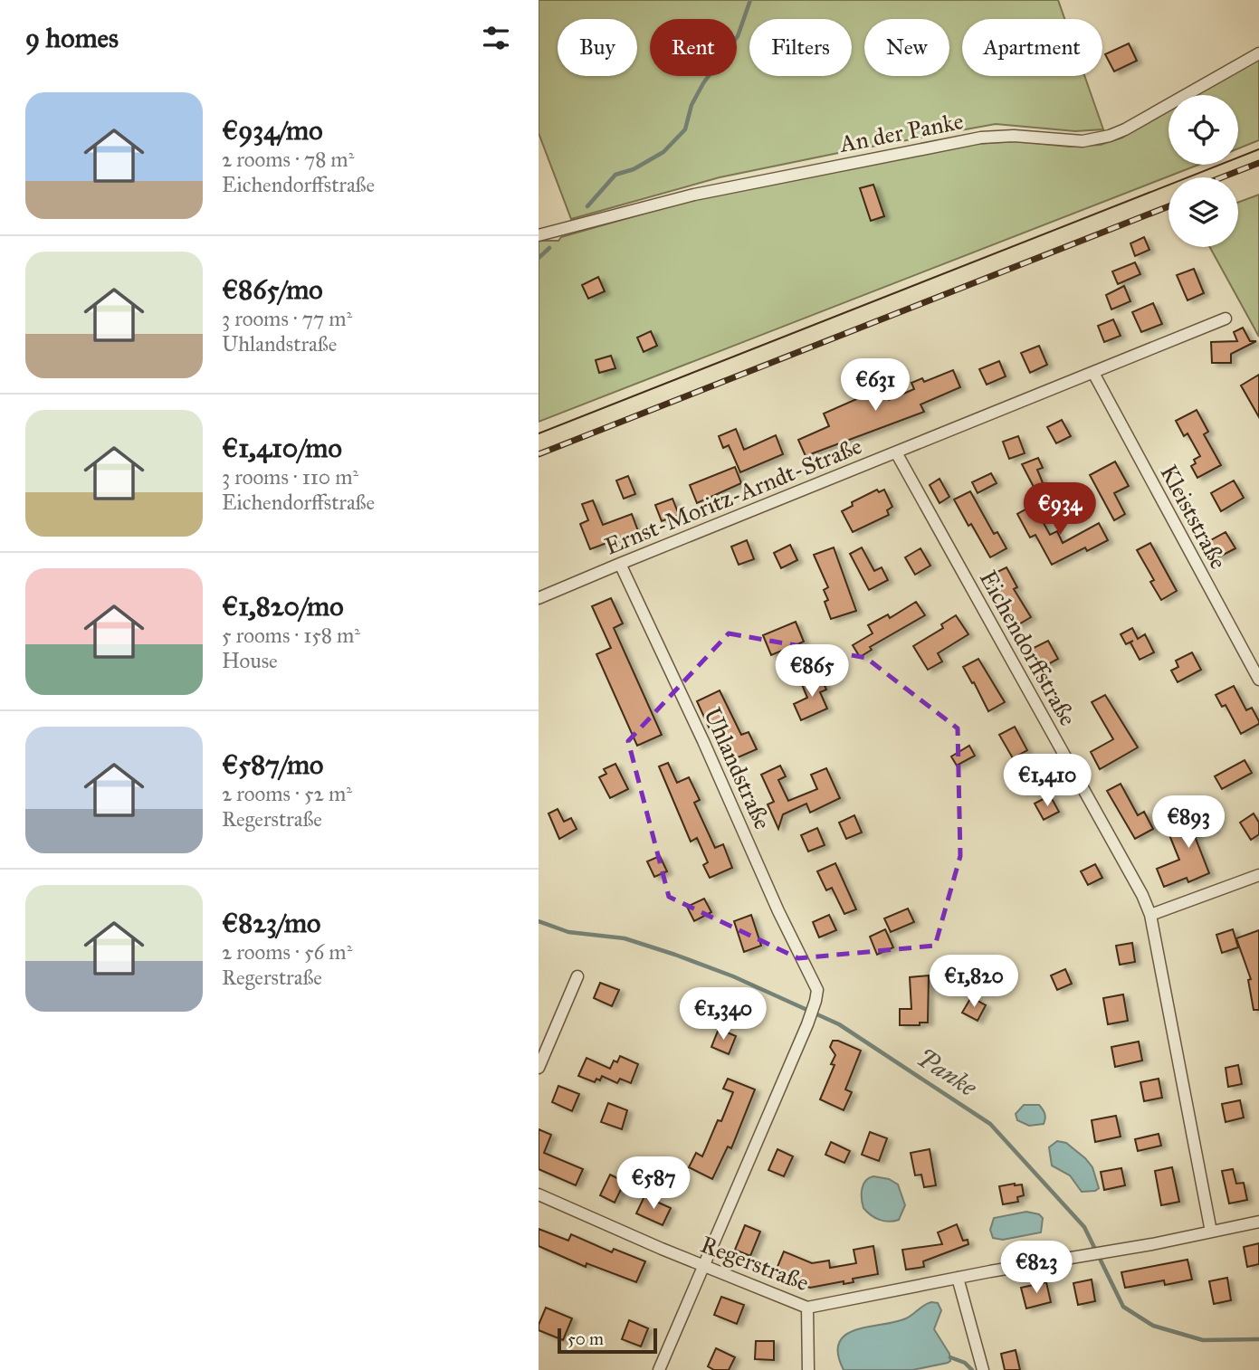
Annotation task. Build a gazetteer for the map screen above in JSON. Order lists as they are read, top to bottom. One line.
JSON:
{"streets":{"street":["An der Panke","Ernst-Moritz-Arndt-Straße","Kleiststraße","Eichendorffstraße","Uhlandstraße","Regerstraße"]},"crossings":[["Ernst-Moritz-Arndt-Straße","Kleiststraße"],["Ernst-Moritz-Arndt-Straße","Eichendorffstraße"],["Ernst-Moritz-Arndt-Straße","Uhlandstraße"],["Eichendorffstraße","Regerstraße"],["Uhlandstraße","Regerstraße"]],"water":["Panke"],"scale_bar":"50 m","page":{"heading":"9 homes","chip":["Buy","Rent","Filters","New","Apartment"],"list":[{"name":"€934/mo","note":"2 rooms · 78 m² · Eichendorffstraße"},{"name":"€865/mo","note":"3 rooms · 77 m² · Uhlandstraße"},{"name":"€1,410/mo","note":"3 rooms · 110 m² · Eichendorffstraße"},{"name":"€1,820/mo","note":"5 rooms · 158 m² · House"},{"name":"€587/mo","note":"2 rooms · 52 m² · Regerstraße"},{"name":"€823/mo","note":"2 rooms · 56 m² · Regerstraße"}],"price":["€631","€934","€865","€1,410","€893","€1,820","€1,340","€587","€823"],"scale":"50 m"}}
